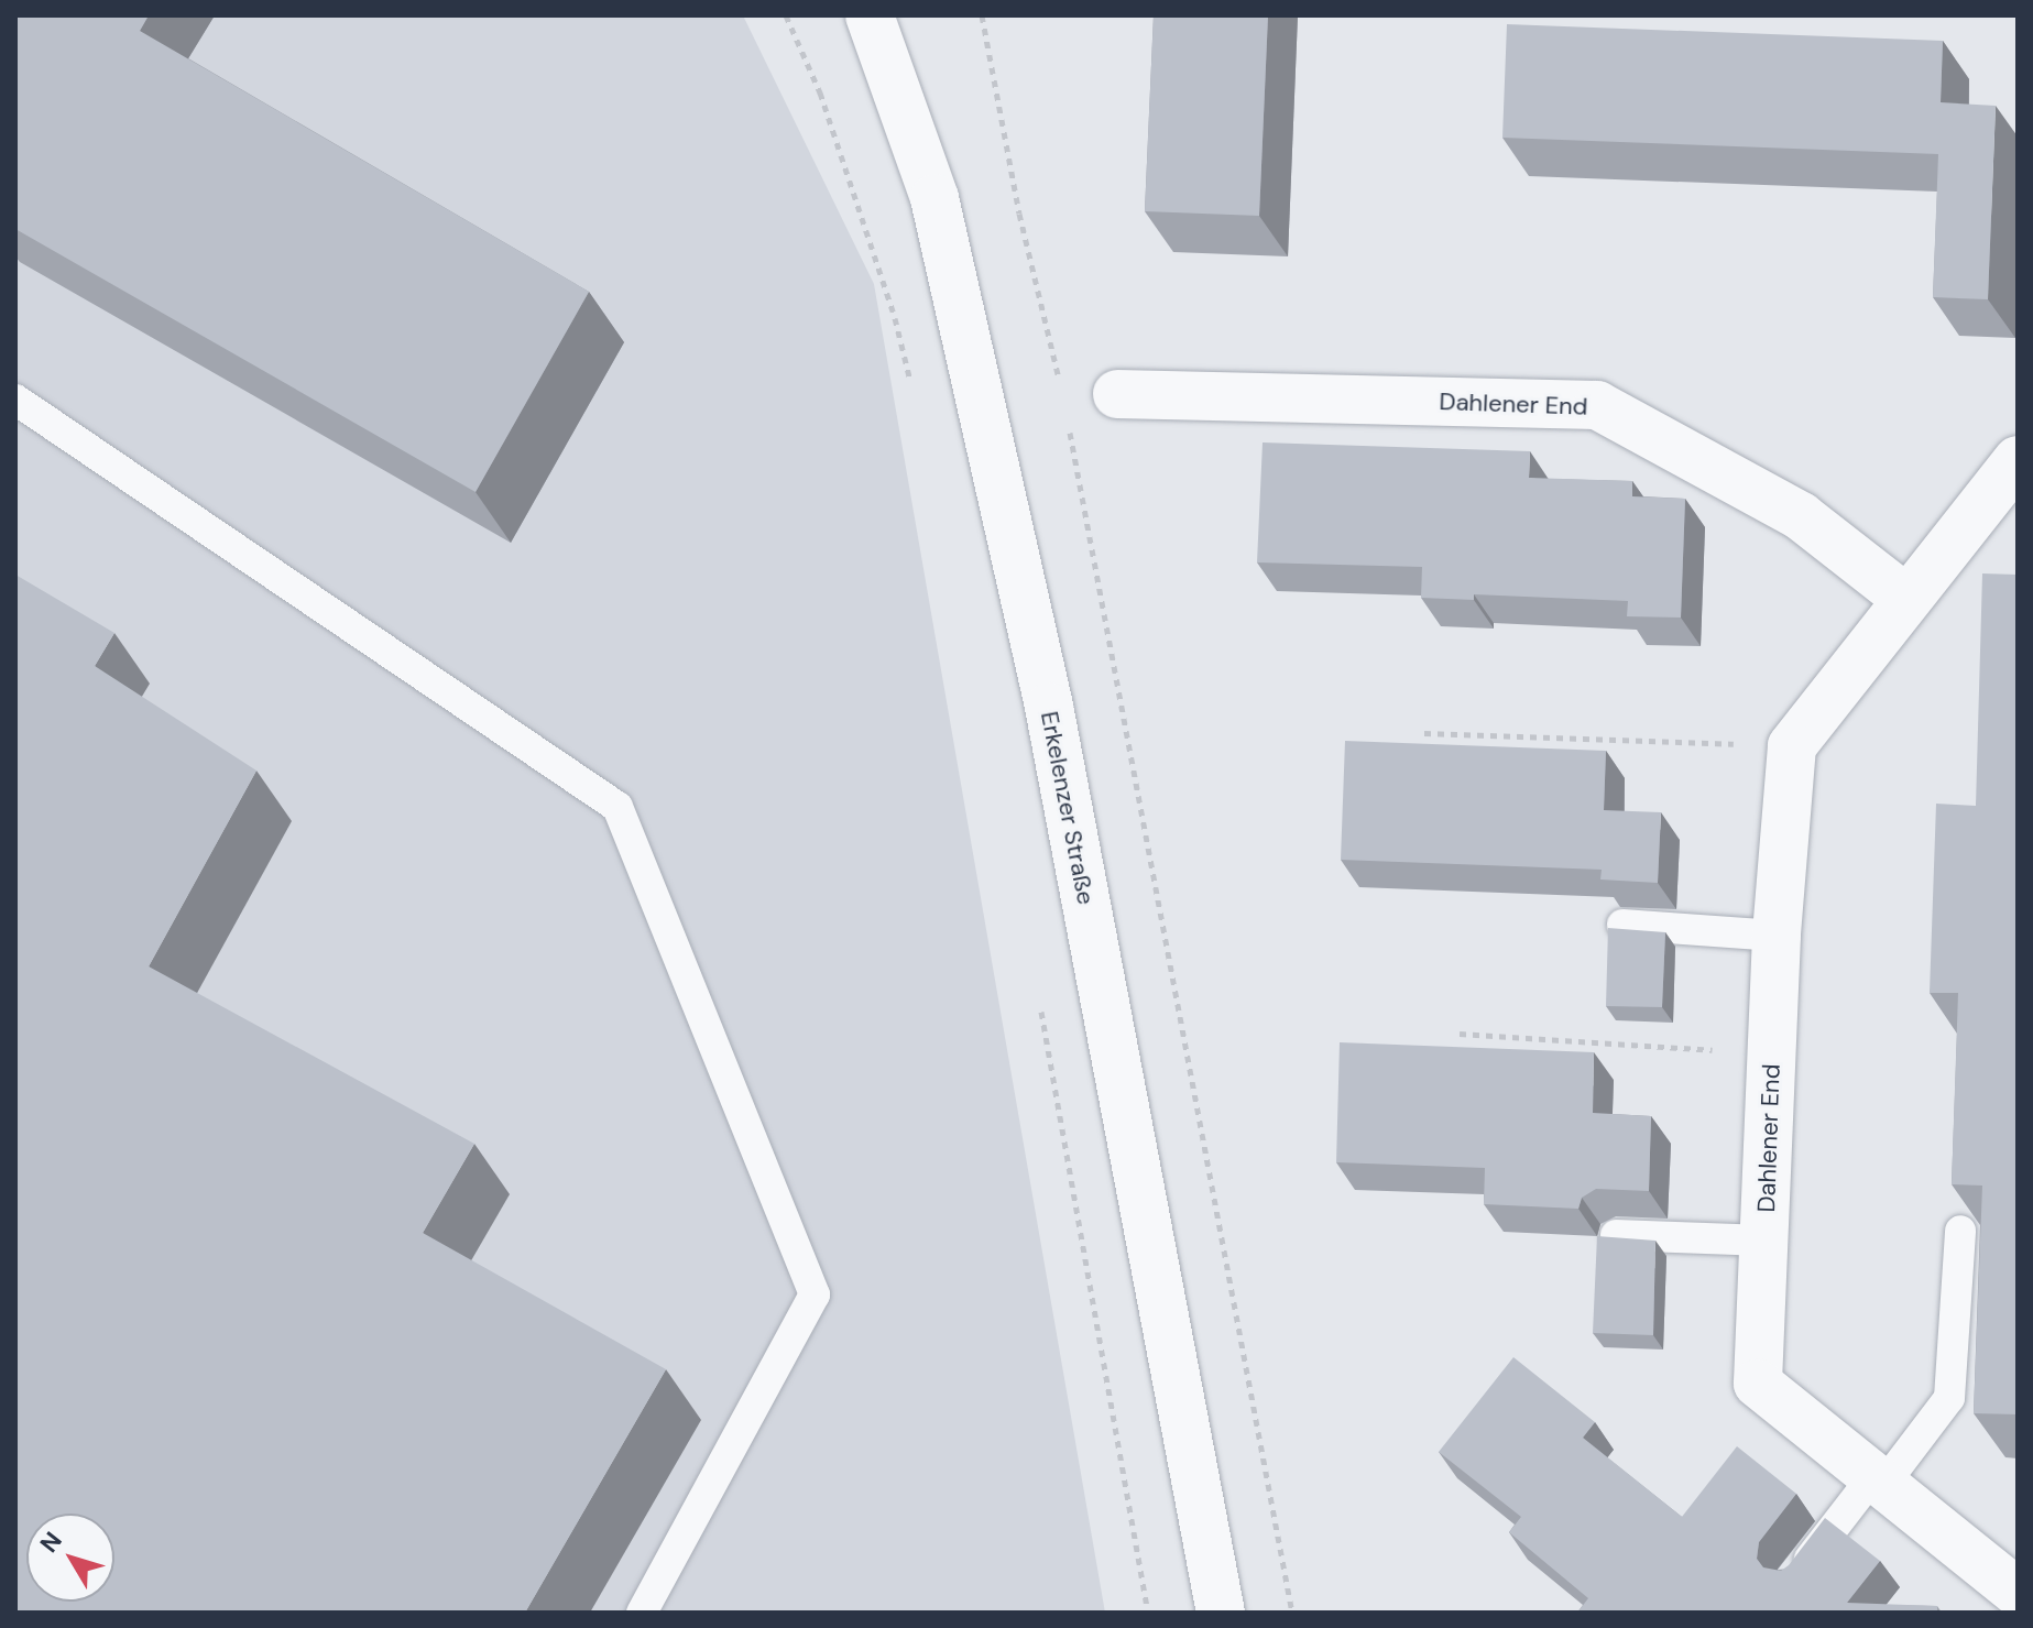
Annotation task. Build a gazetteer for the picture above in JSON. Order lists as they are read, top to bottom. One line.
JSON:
{"streets":{"street":["Dahlener End","Erkelenzer Straße"]},"north":"top left"}
